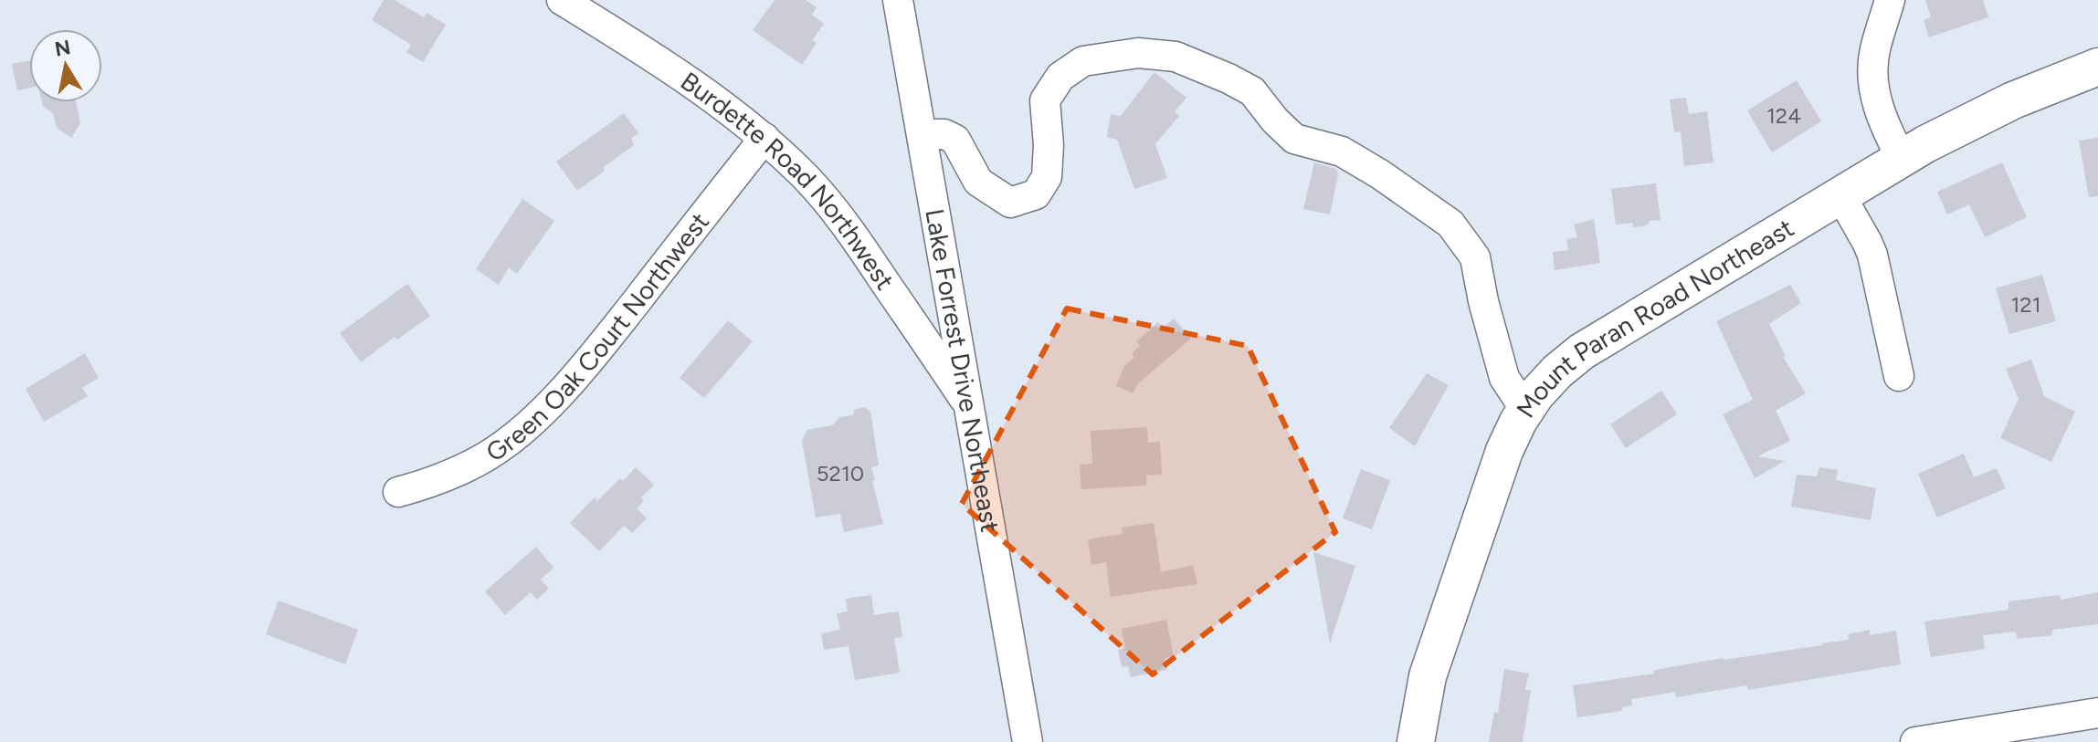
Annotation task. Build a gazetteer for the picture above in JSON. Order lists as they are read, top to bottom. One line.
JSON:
{"streets":{"main road":["Mount Paran Road Northeast"],"street":["Burdette Road Northwest","Green Oak Court Northwest","Lake Forrest Drive Northeast"]},"crossings":[["Burdette Road Northwest","Green Oak Court Northwest"],["Burdette Road Northwest","Lake Forrest Drive Northeast"]],"house_numbers":["124","121","5210"],"north":"top"}
